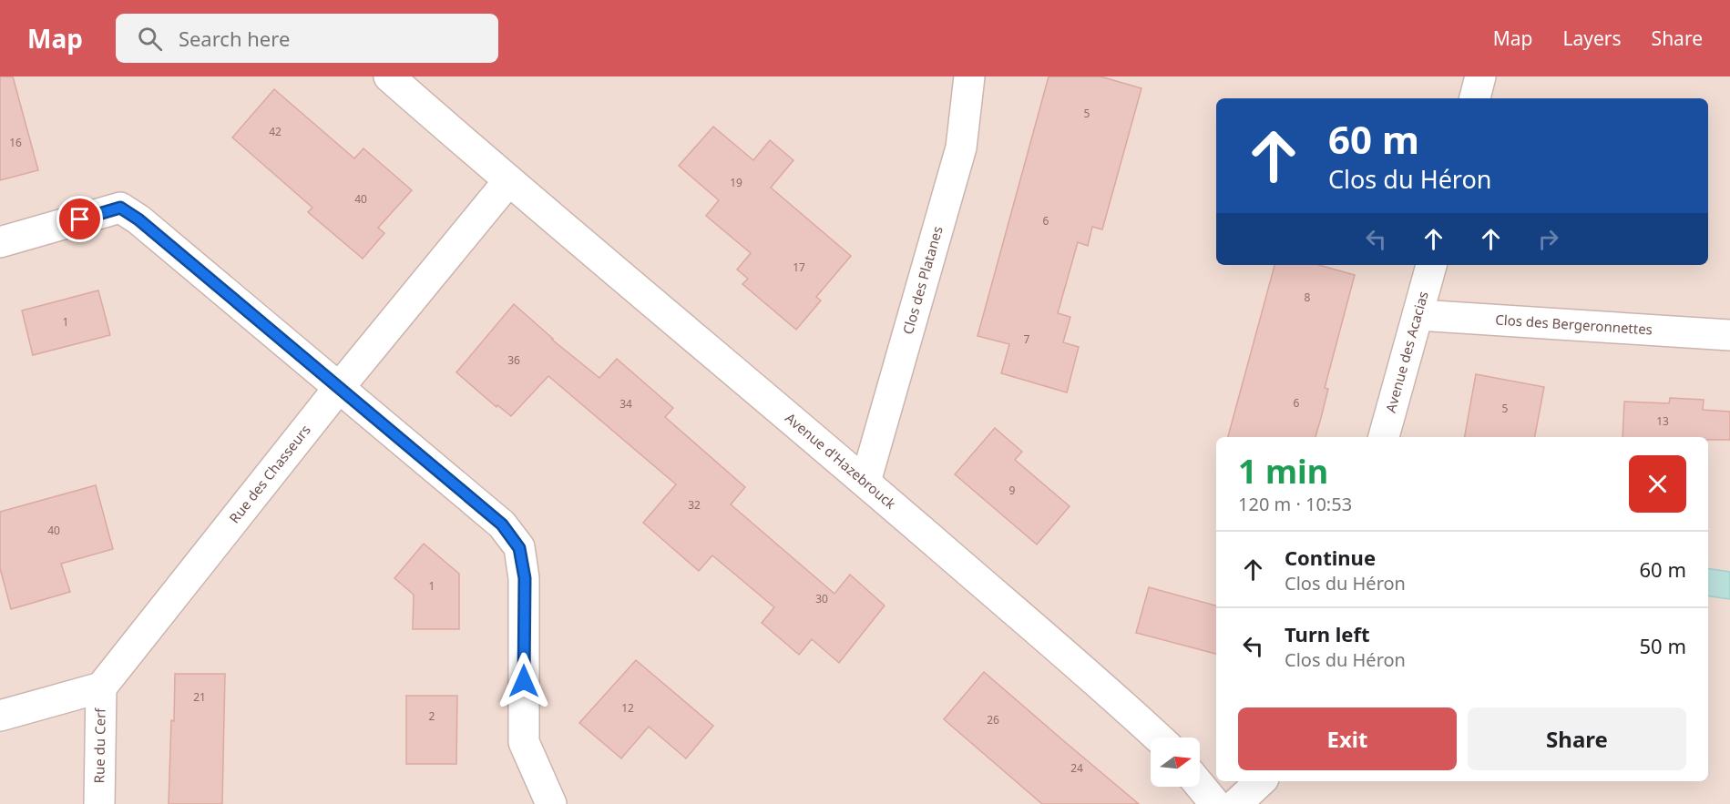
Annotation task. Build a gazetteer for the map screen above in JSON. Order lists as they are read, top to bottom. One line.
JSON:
{"streets":{"street":["Clos des Platanes","Clos des Bergeronnettes","Avenue des Acacias","Avenue d'Hazebrouck","Rue des Chasseurs","Rue du Cerf"]},"crossings":[["Clos des Platanes","Avenue d'Hazebrouck"],["Clos des Bergeronnettes","Avenue des Acacias"],["Avenue d'Hazebrouck","Rue des Chasseurs"],["Rue des Chasseurs","Rue du Cerf"]],"house_numbers":["5","42","16","19","40","6","17","8","1","7","36","6","34","5","13","9","32","40","1","30","21","12","2","26","24"],"north":"right","page":{"header":"Map","search":"Search here","nav":["Map","Layers","Share"],"turn":["60 m","Clos du Héron"],"heading":["1 min","120 m · 10:53"],"list":[{"name":"Continue","note":"Clos du Héron","value":"60 m"},{"name":"Turn left","note":"Clos du Héron","value":"50 m"}],"buttons":["Exit","Share"]}}
